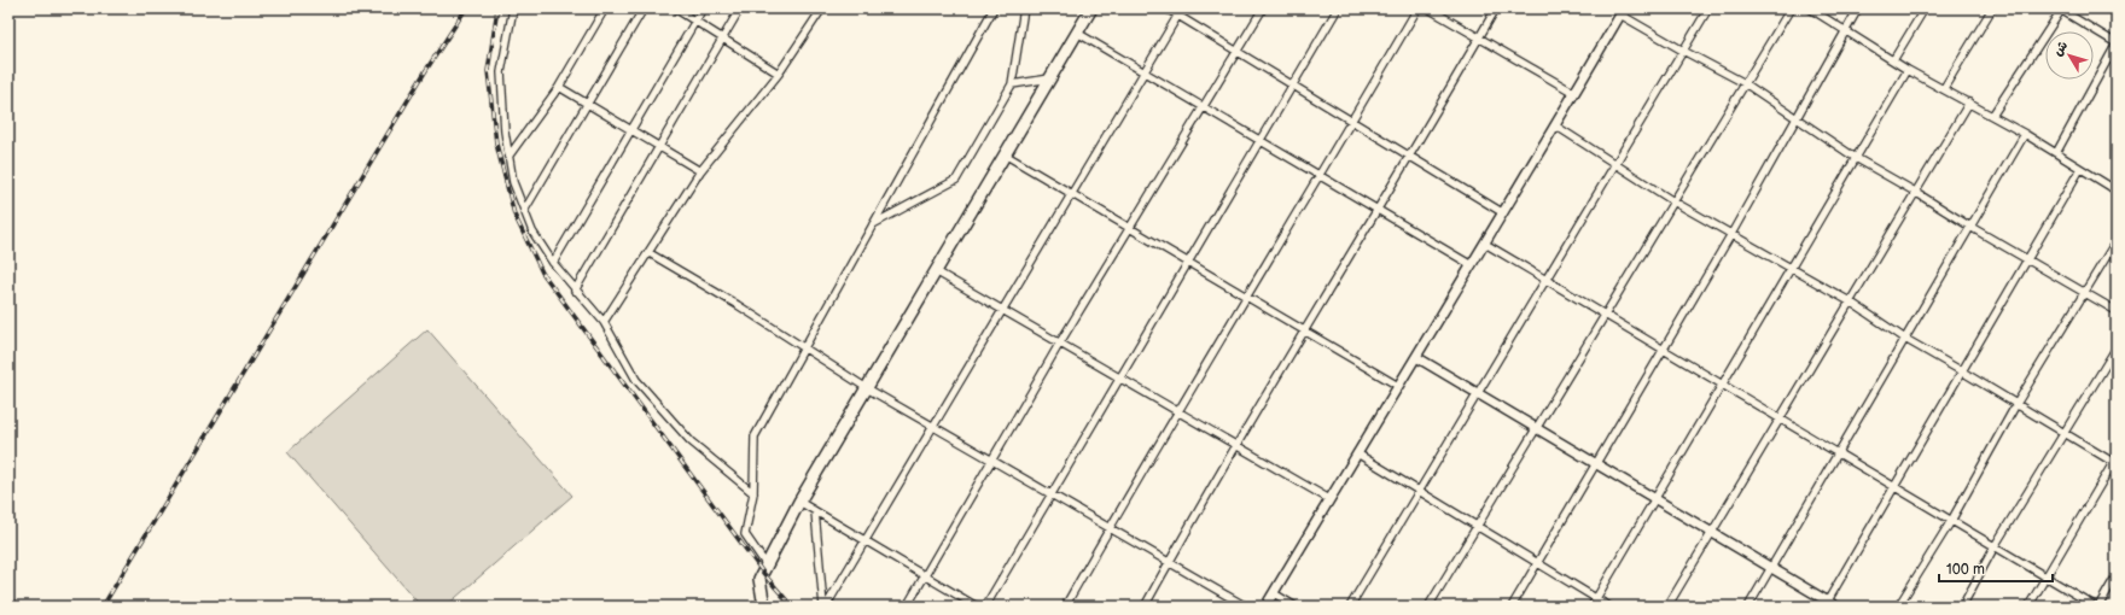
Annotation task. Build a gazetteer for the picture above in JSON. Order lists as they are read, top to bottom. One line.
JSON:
{"scale_bar":"100 m","north":"top left"}
